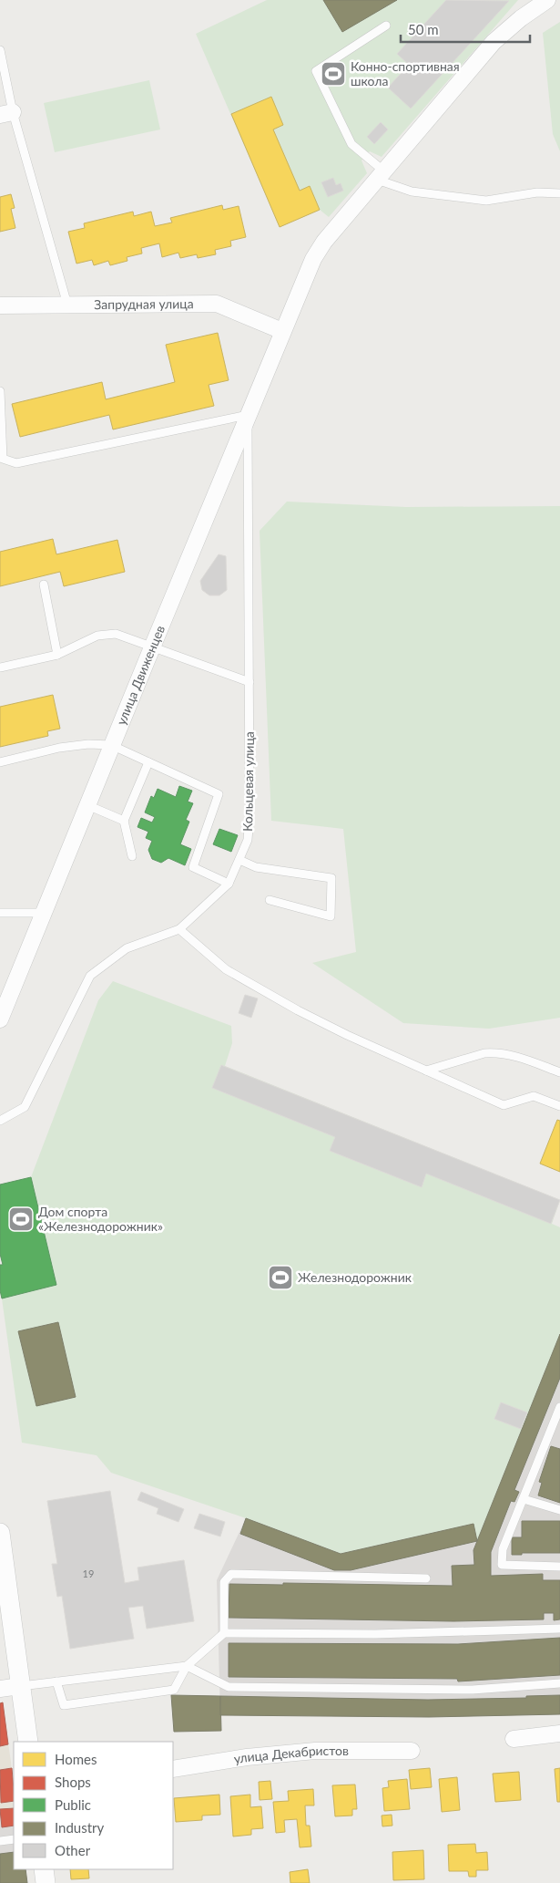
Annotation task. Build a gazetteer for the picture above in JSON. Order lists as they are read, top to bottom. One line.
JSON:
{"streets":{"street":["Запрудная улица","улица Движенцев","улица Декабристов"],"lane":["Кольцевая улица"]},"crossings":[["Запрудная улица","улица Движенцев"],["улица Движенцев","Кольцевая улица"]],"places":{"sports":["Конно-спортивная школа","Дом спорта «Железнодорожник»","Железнодорожник"]},"house_numbers":["19"],"legend":["Homes","Shops","Public","Industry","Other"],"scale_bar":"50 m"}
